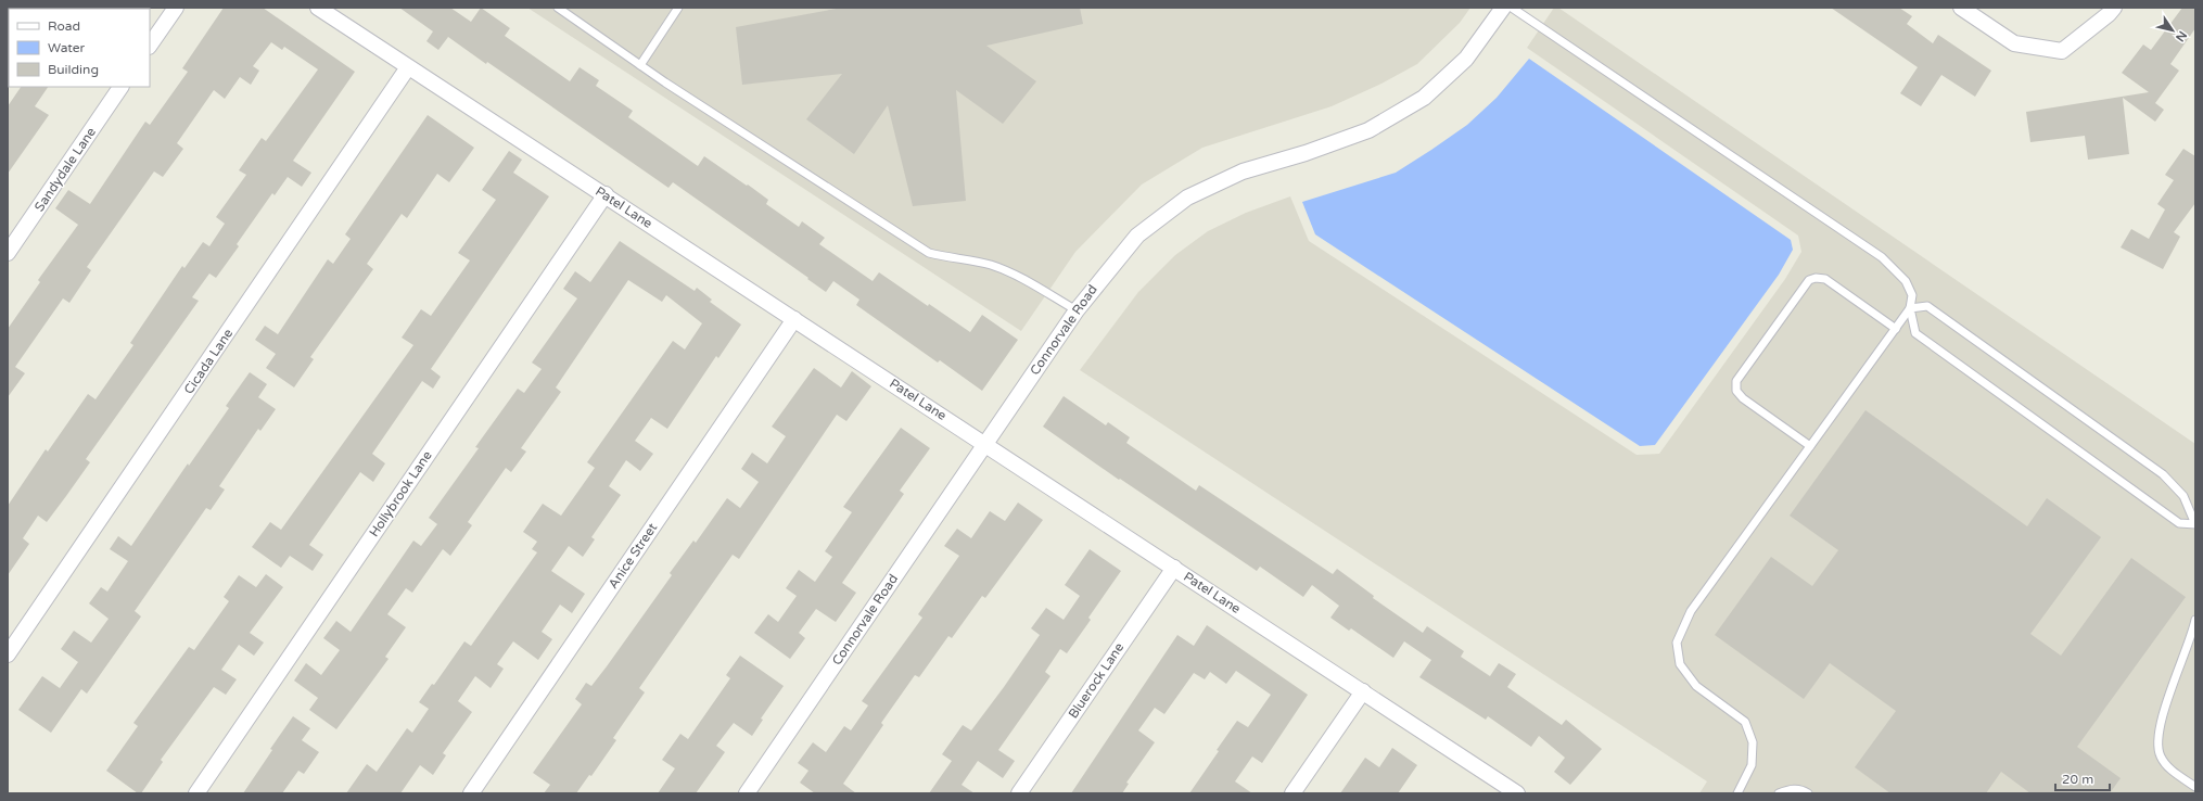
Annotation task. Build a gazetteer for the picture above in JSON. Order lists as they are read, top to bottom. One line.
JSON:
{"streets":{"street":["Sandydale Lane","Patel Lane","Connorvale Road","Cicada Lane","Hollybrook Lane","Anice Street","Bluerock Lane"]},"crossings":[["Patel Lane","Connorvale Road"],["Patel Lane","Cicada Lane"],["Patel Lane","Hollybrook Lane"],["Patel Lane","Anice Street"],["Patel Lane","Bluerock Lane"]],"legend":["Road","Water","Building"],"scale_bar":"20 m","north":"bottom right"}
